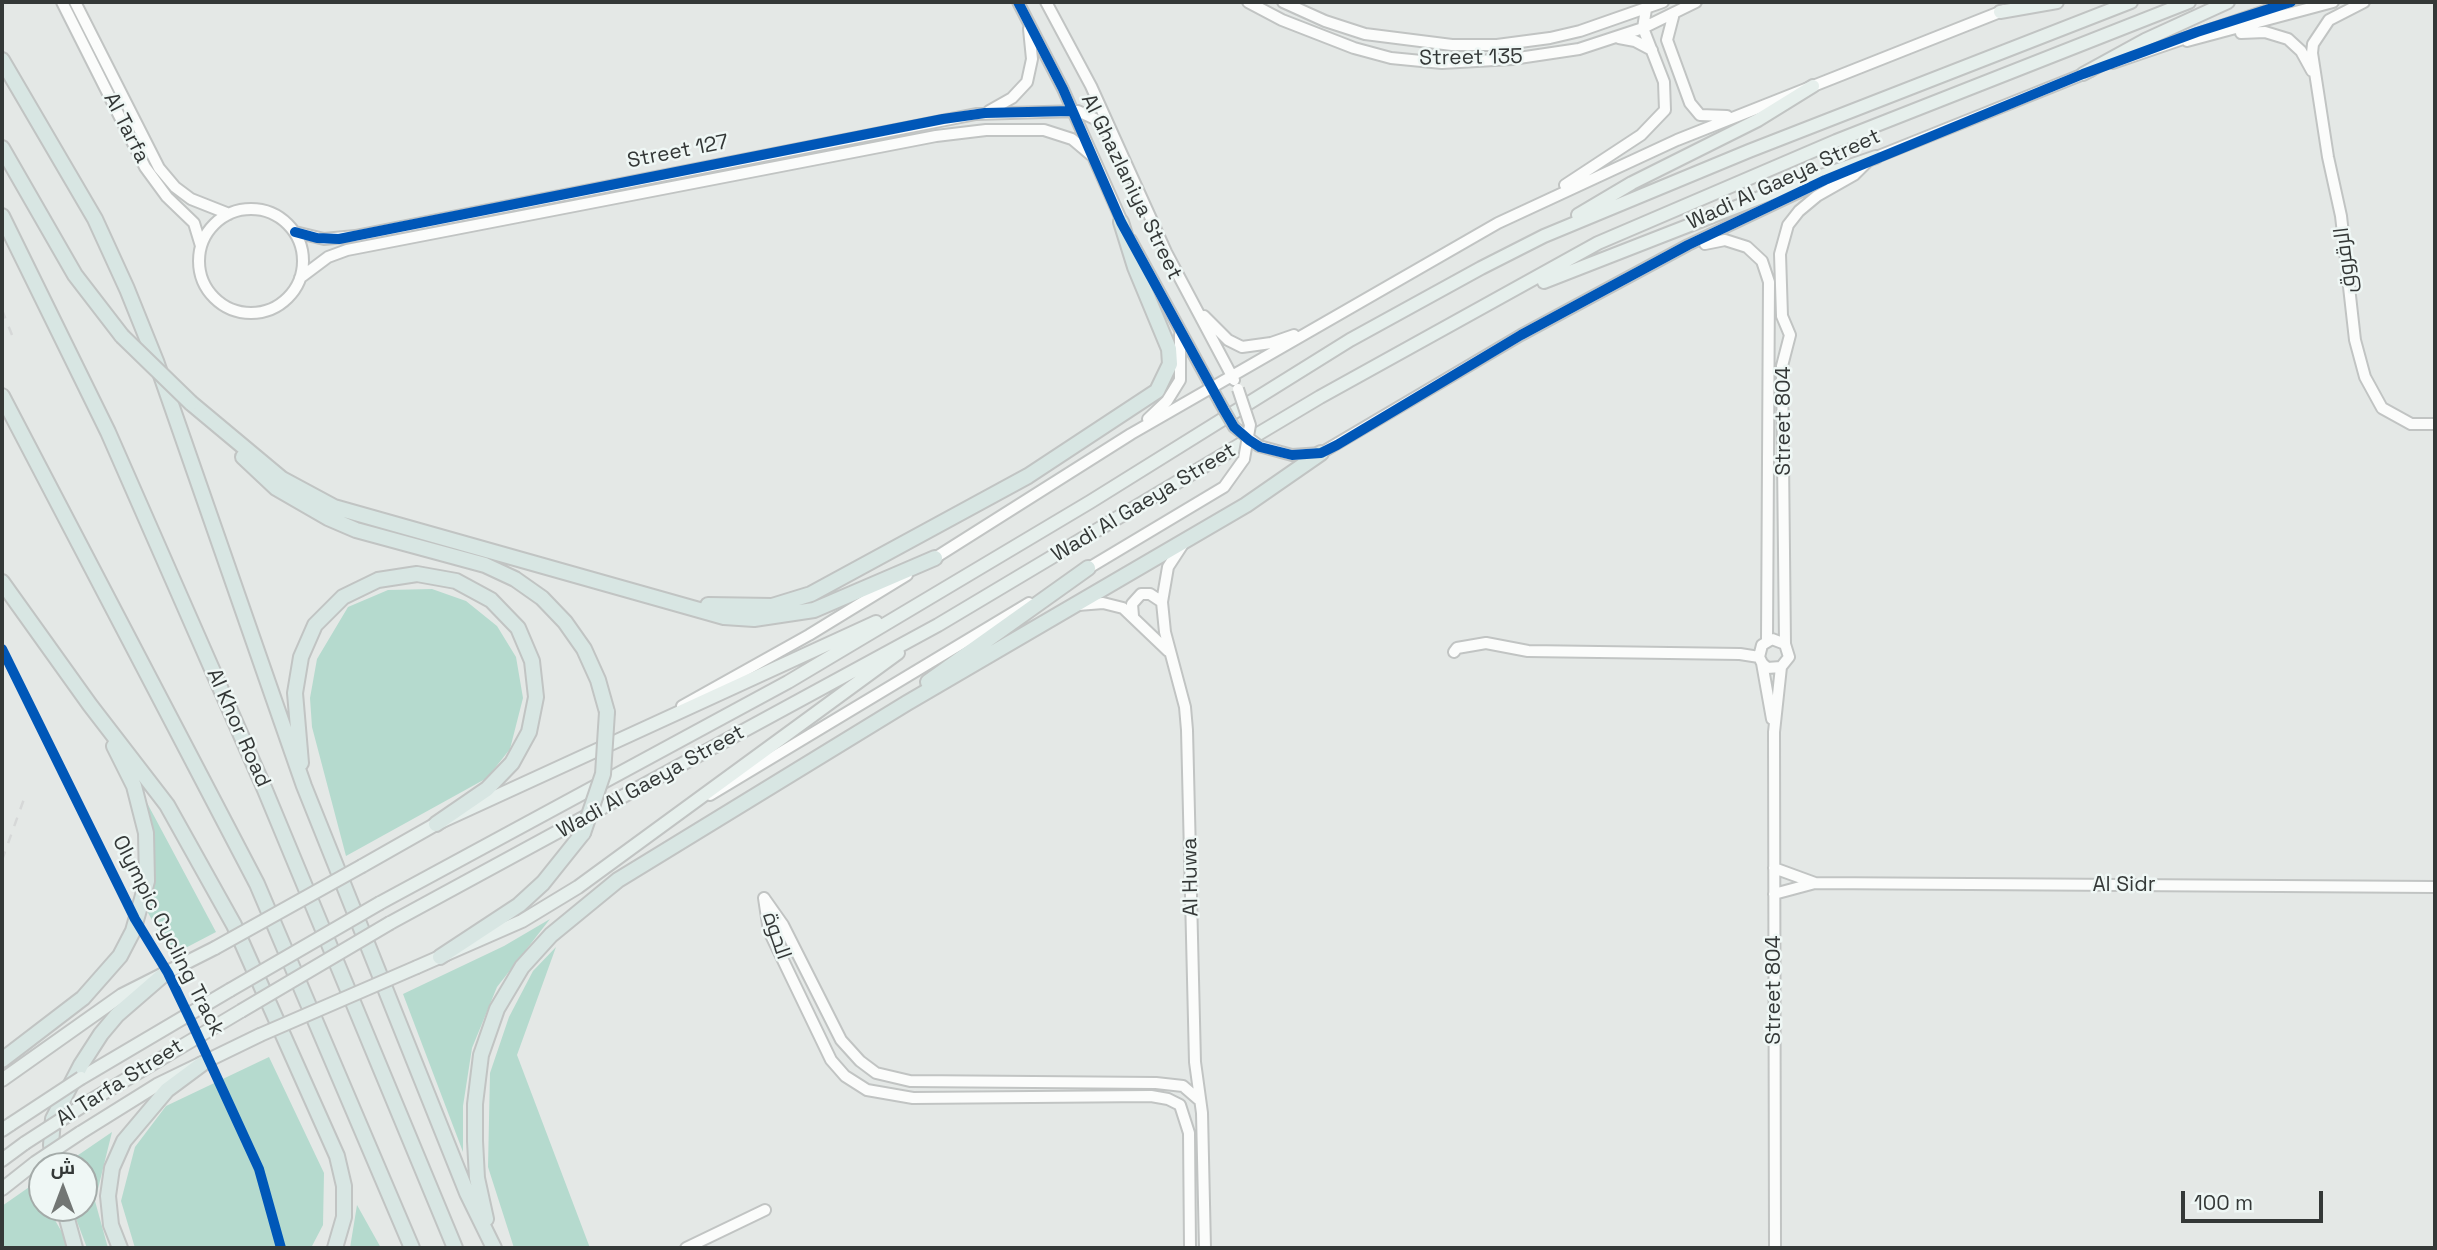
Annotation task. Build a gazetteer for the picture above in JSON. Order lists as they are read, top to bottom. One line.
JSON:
{"streets":{"highway":["Al Khor Road"],"main road":["Wadi Al Gaeya Street","Al Tarfa Street"],"street":["Street 135","Al Tarfa","Street 127","Al Ghazlaniya Street","الرقروق","Street 804","Al Huwa","الحوة"],"cycle path":["Olympic Cycling Track"]},"crossings":[["Al Tarfa","Street 127"],["Street 127","Al Ghazlaniya Street"],["Wadi Al Gaeya Street","Street 804"],["Wadi Al Gaeya Street","Al Tarfa Street"],["Al Huwa","الحوة"]],"scale_bar":"100 m","north":"top"}
